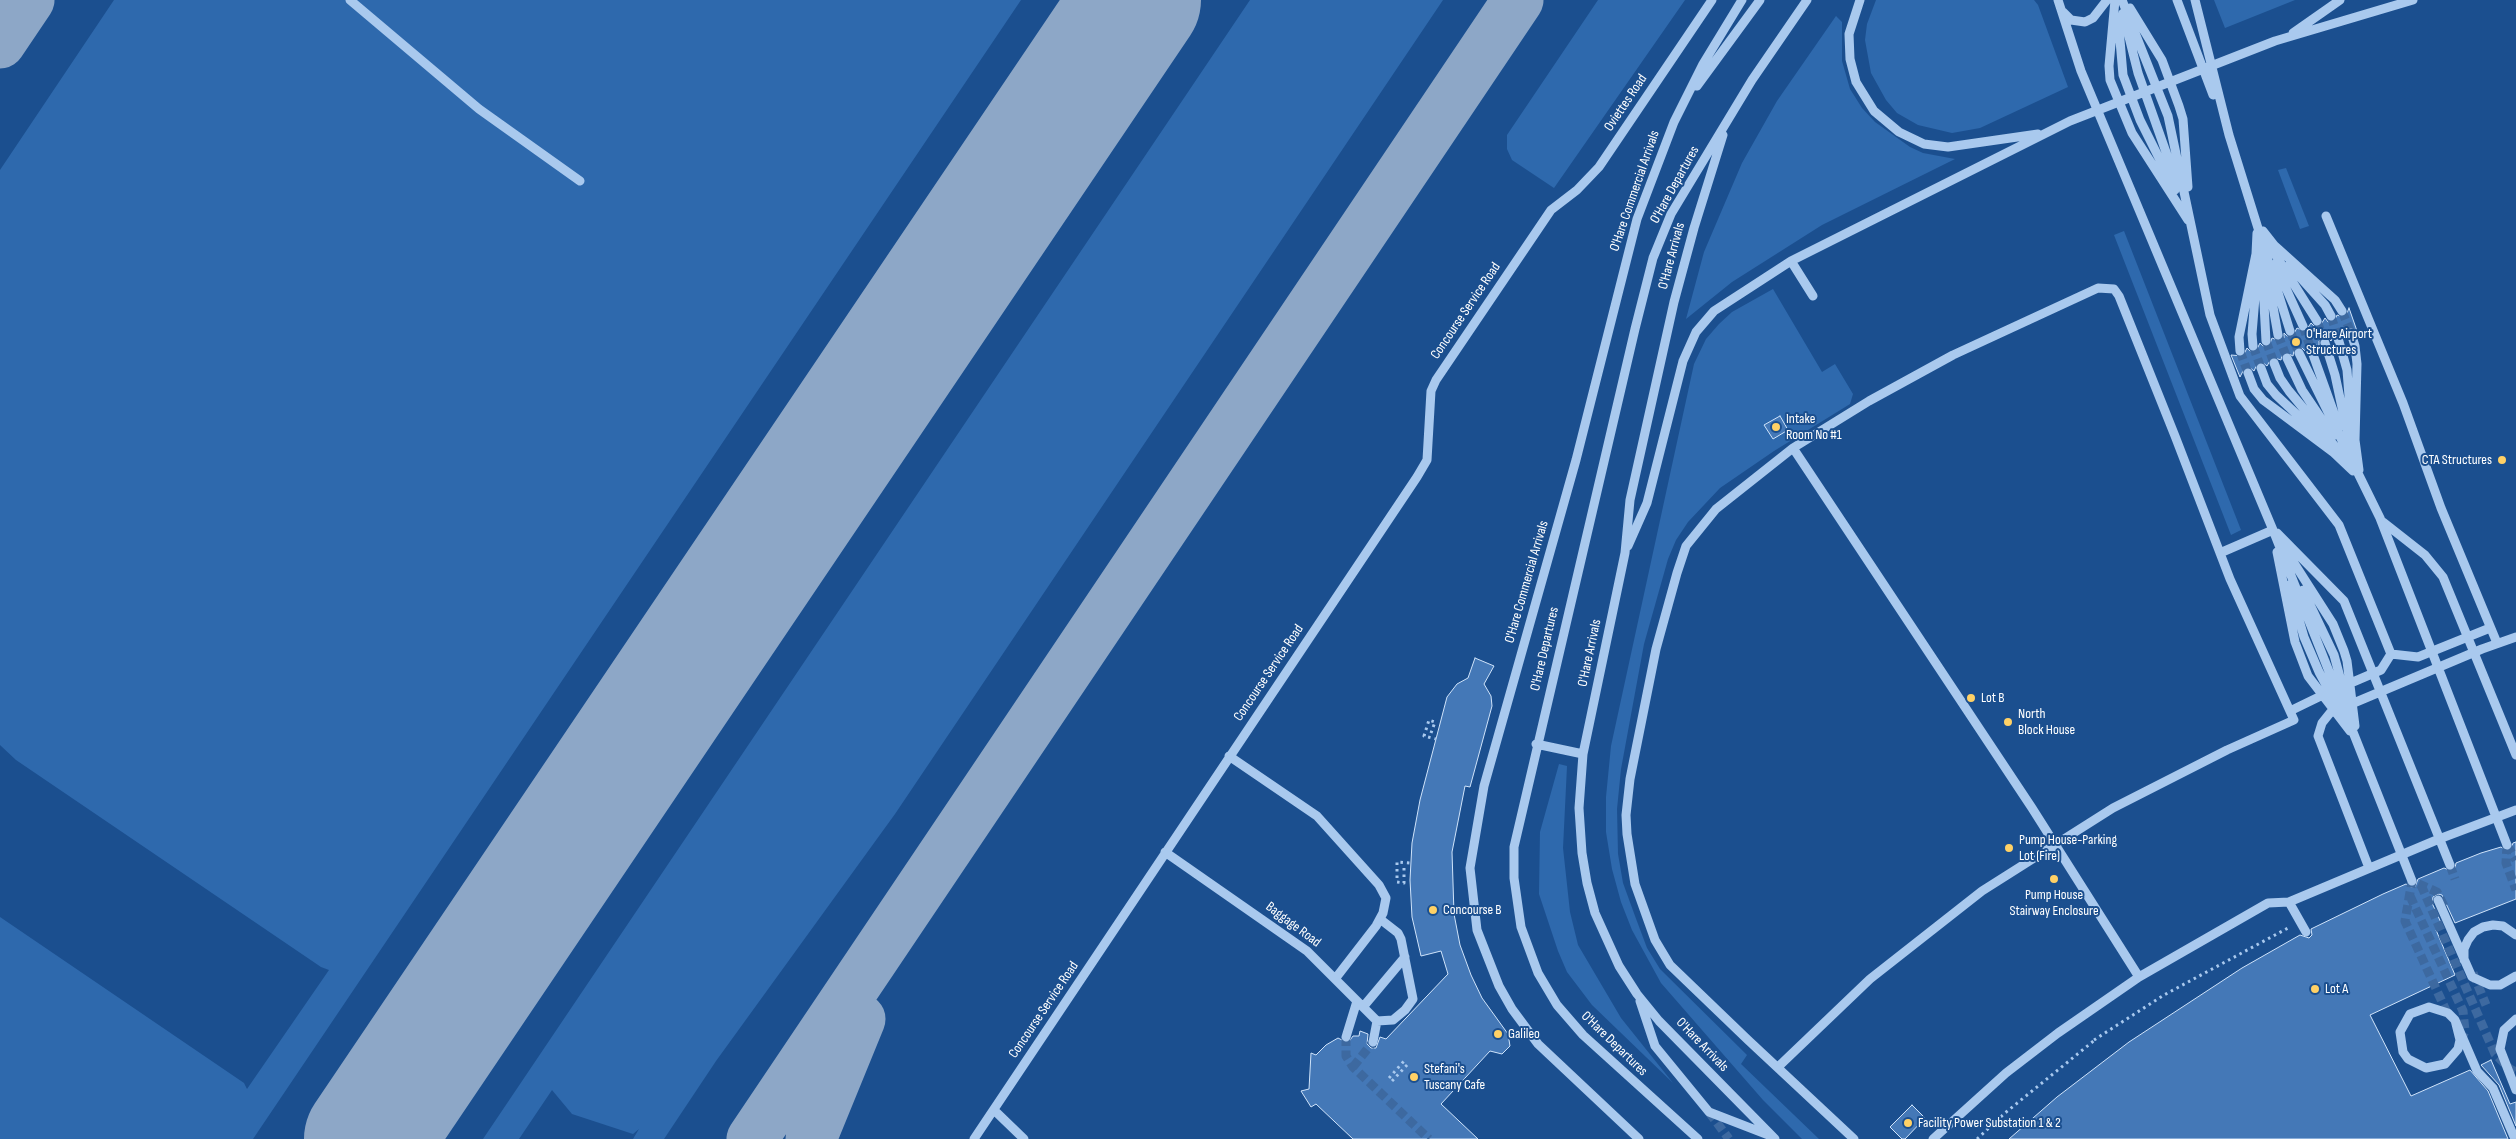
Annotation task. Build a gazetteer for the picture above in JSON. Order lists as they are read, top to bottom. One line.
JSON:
{"streets":{"street":["Oviettes Road","O'Hare Departures","O'Hare Commercial Arrivals","O'Hare Arrivals","Concourse Service Road","Baggage Road"]},"crossings":[["Oviettes Road","Concourse Service Road"],["O'Hare Departures","O'Hare Arrivals"],["Concourse Service Road","Baggage Road"]],"places":["O'Hare Airport Structures","Intake Room No #1","CTA Structures","Lot B","North Block House","Pump House-Parking Lot (Fire)","Pump House Stairway Enclosure","Concourse B","Lot A","Galileo","Stefani's Tuscany Cafe","Facility Power Substation 1 & 2"]}
